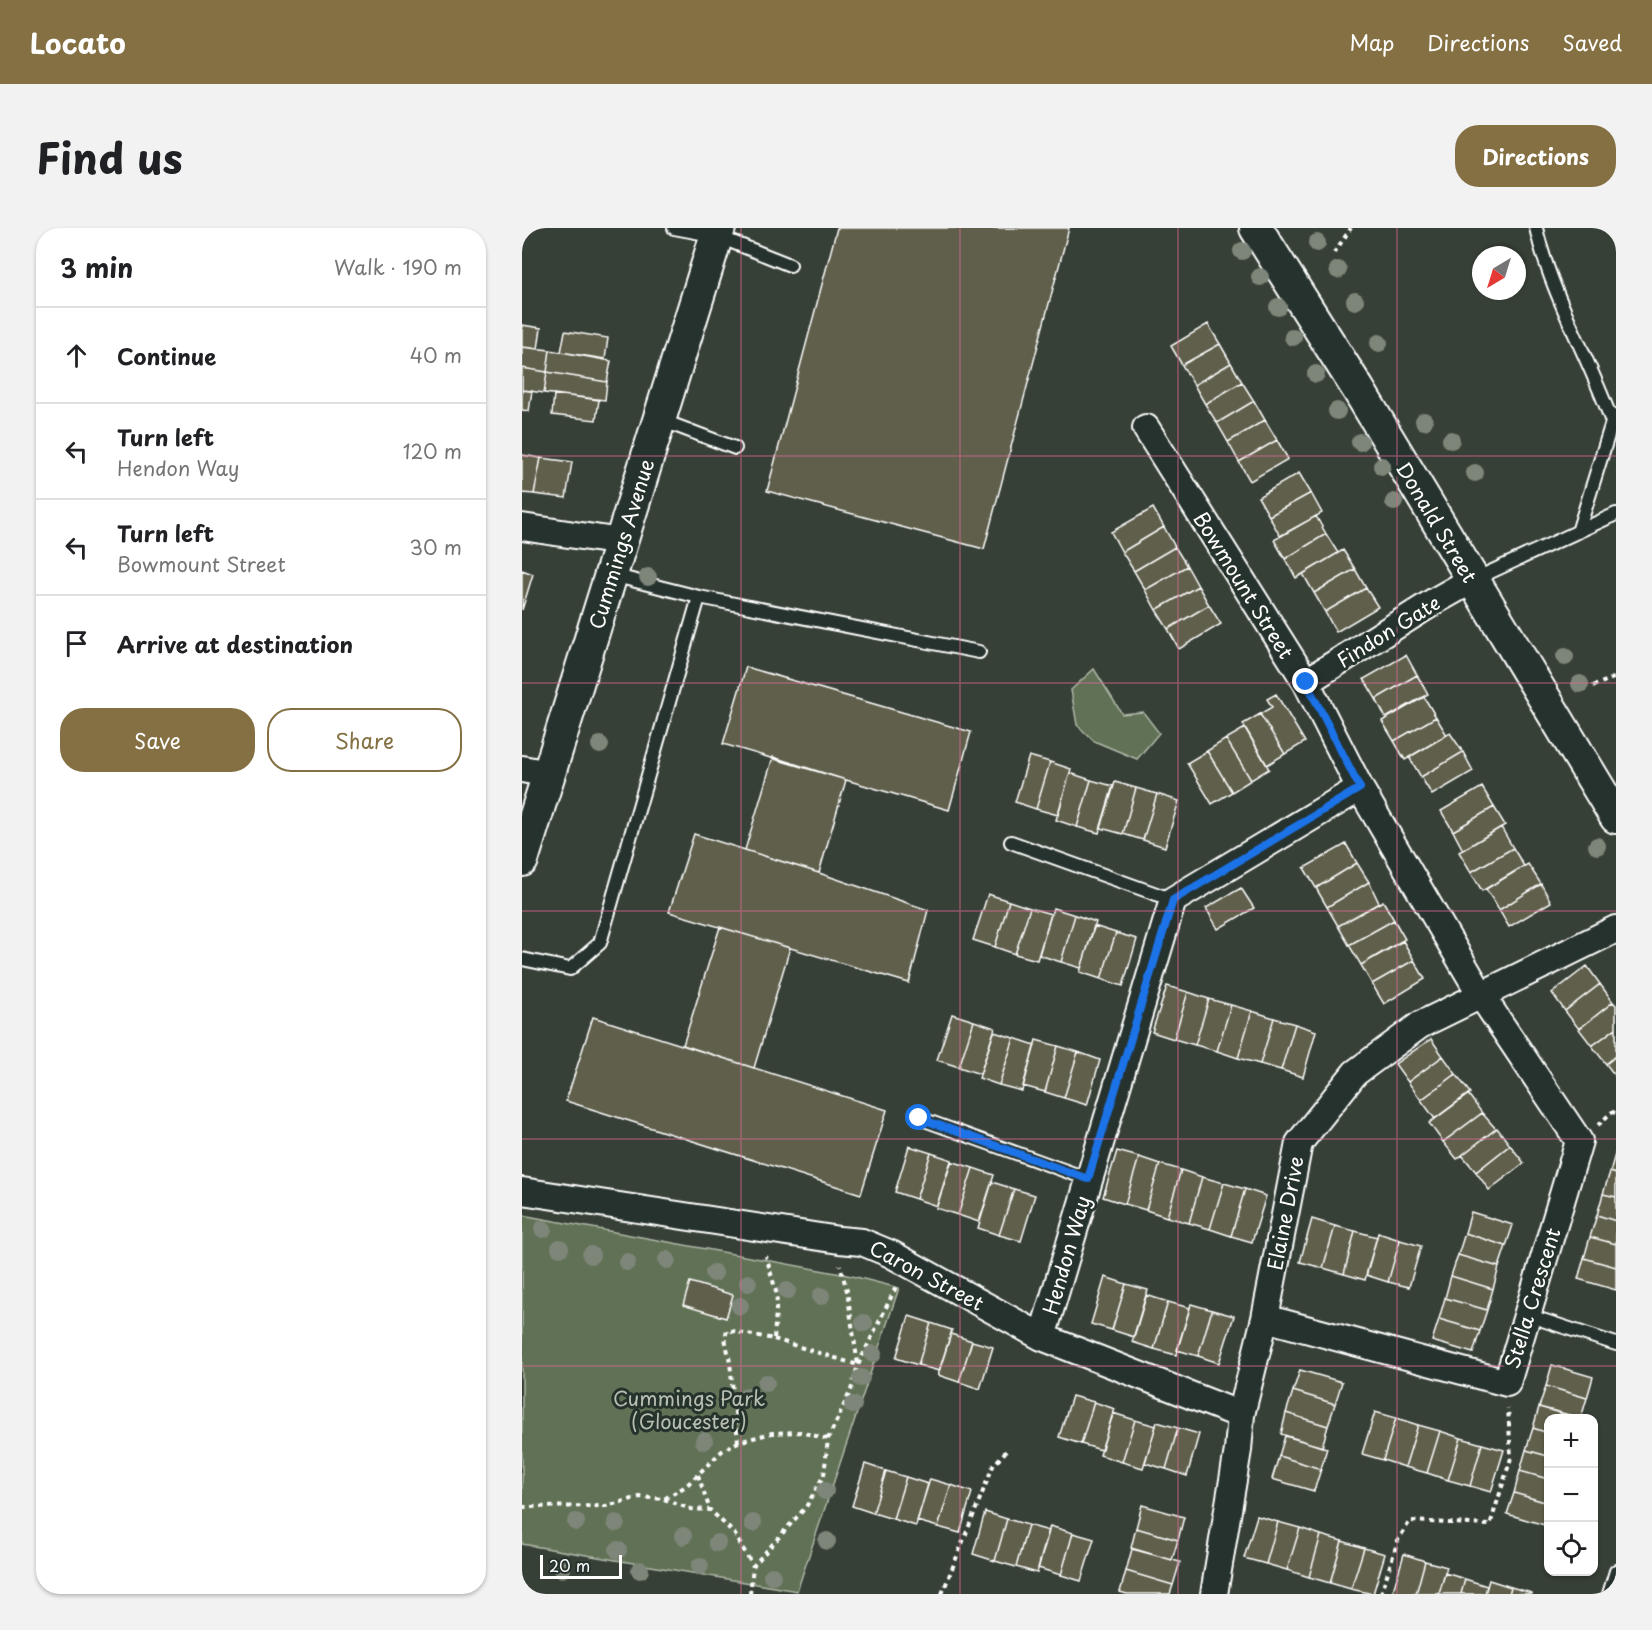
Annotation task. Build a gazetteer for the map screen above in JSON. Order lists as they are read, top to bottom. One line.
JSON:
{"streets":{"street":["Donald Street","Cummings Avenue","Bowmount Street","Findon Gate","Elaine Drive","Hendon Way","Caron Street","Stella Crescent"]},"crossings":[["Donald Street","Findon Gate"],["Bowmount Street","Findon Gate"],["Bowmount Street","Elaine Drive"],["Bowmount Street","Stella Crescent"],["Elaine Drive","Caron Street"],["Elaine Drive","Stella Crescent"],["Hendon Way","Caron Street"]],"parks":["Cummings Park (Gloucester)"],"scale_bar":"20 m","north":"bottom left","page":{"header":"Locato","nav":["Map","Directions","Saved"],"title":"Find us","buttons":["Directions",["Save","Share"]],"heading":["3 min","Walk · 190 m"],"list":[["Continue","40 m"],["Turn left","Hendon Way","120 m"],["Turn left","Bowmount Street","30 m"],"Arrive at destination"],"map_buttons":["+","−"],"scale":"20 m"}}
